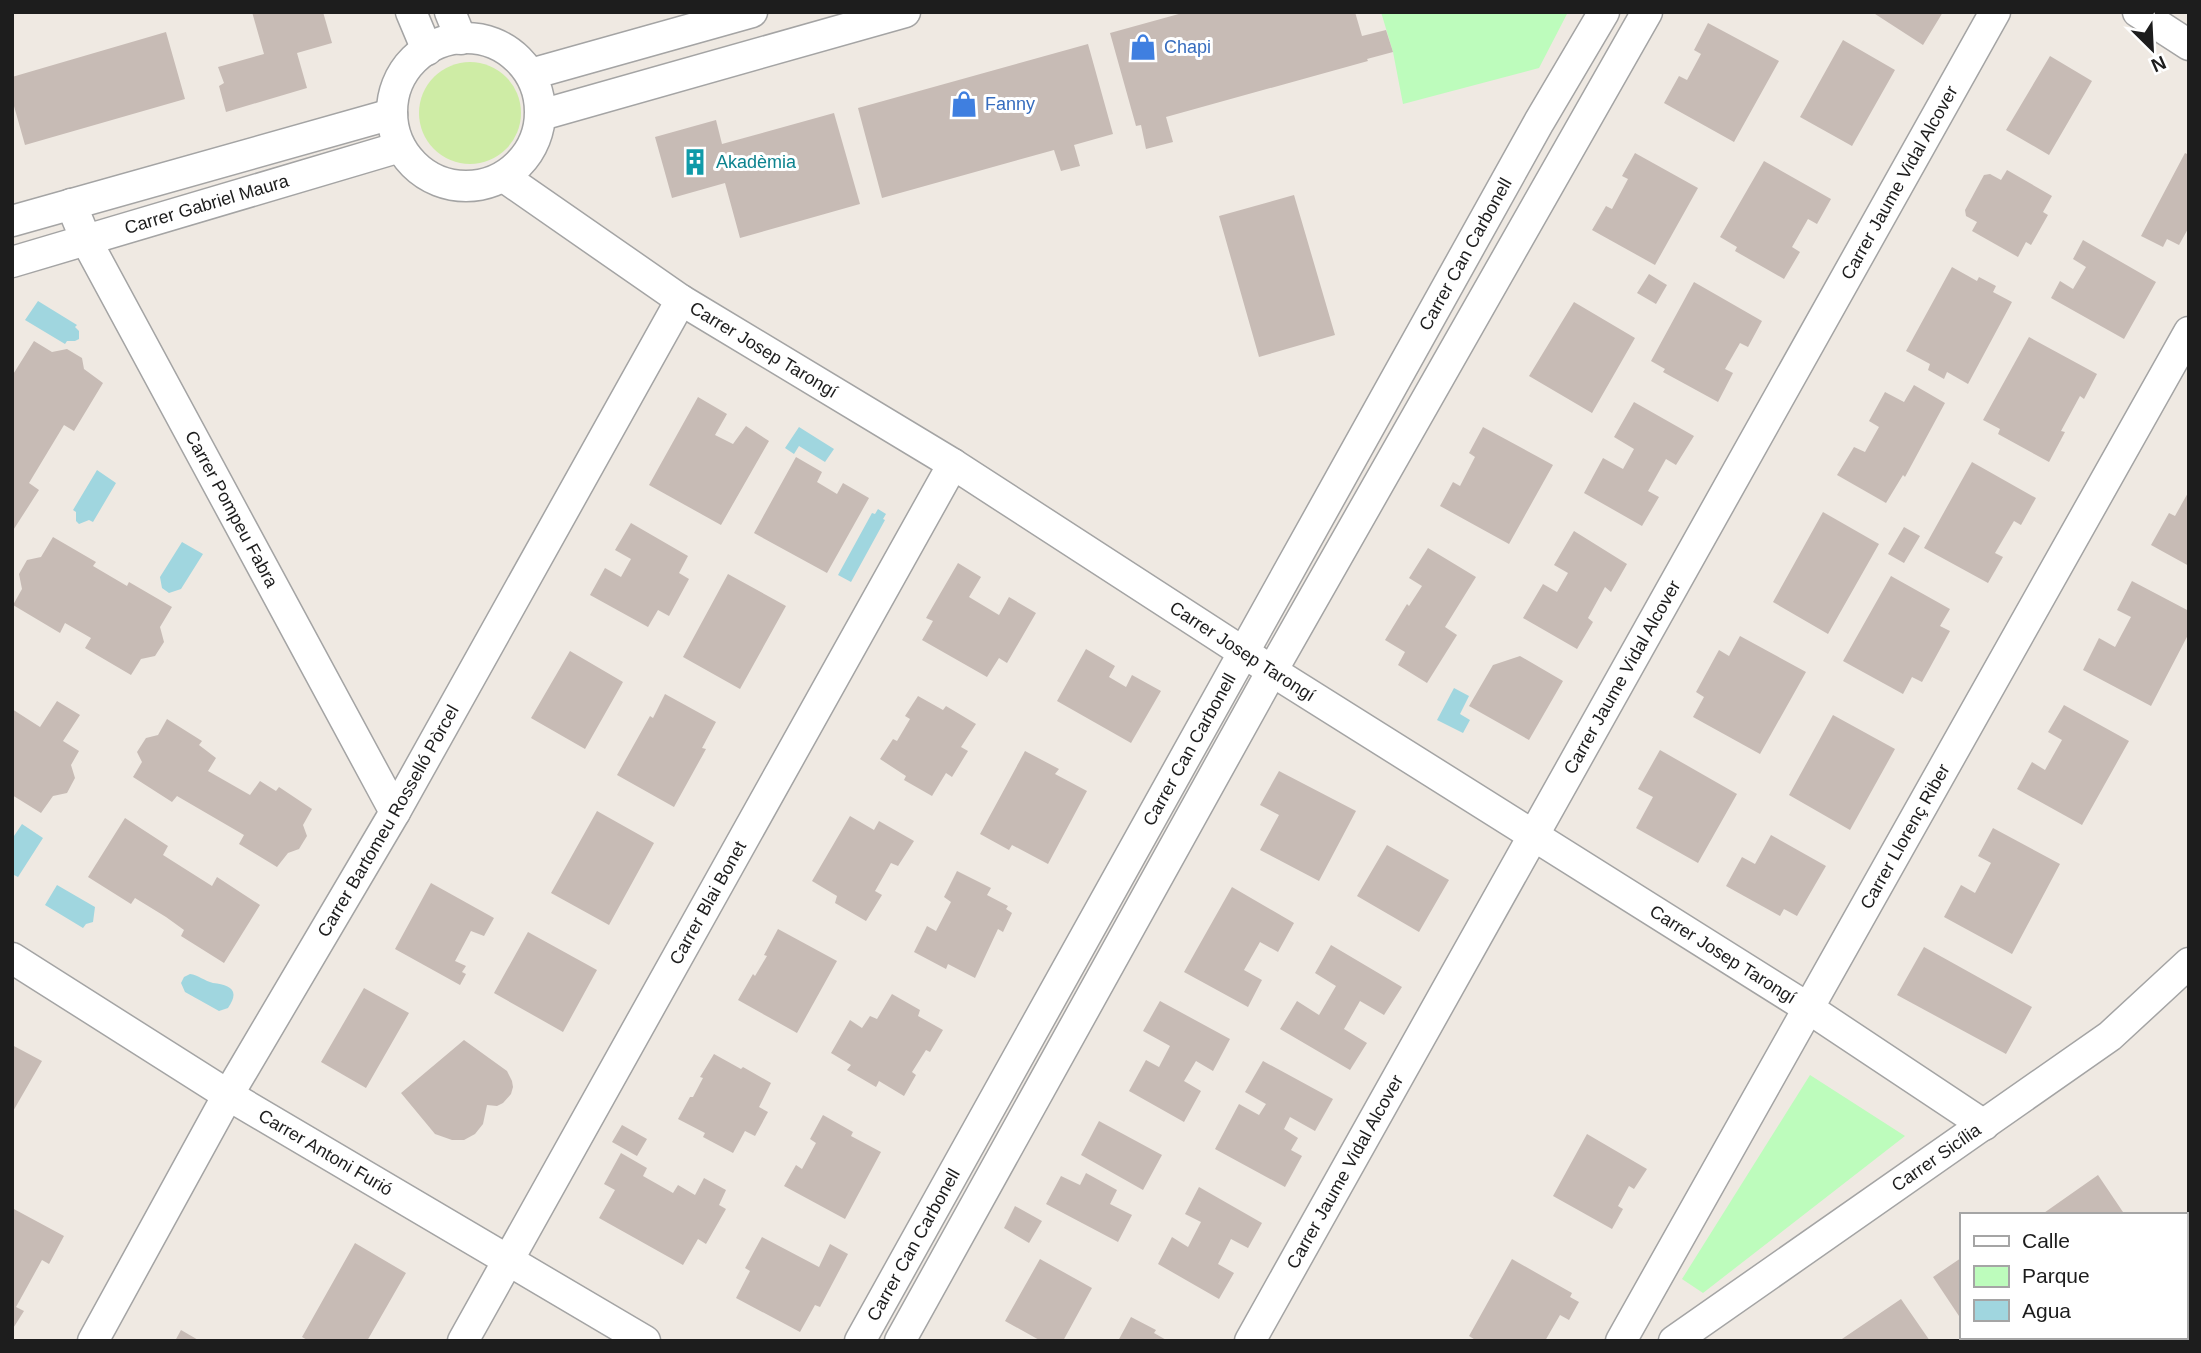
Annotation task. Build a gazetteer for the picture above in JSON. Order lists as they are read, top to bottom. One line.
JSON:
{"streets":{"street":["Carrer Jaume Vidal Alcover","Carrer Gabriel Maura","Carrer Can Carbonell","Carrer Josep Tarongí","Carrer Pompeu Fabra","Carrer Bartomeu Rosselló Pòrcel","Carrer Llorenç Riber","Carrer Blai Bonet","Carrer Antoni Furió","Carrer Sicília"]},"crossings":[["Carrer Jaume Vidal Alcover","Carrer Josep Tarongí"],["Carrer Gabriel Maura","Carrer Josep Tarongí"],["Carrer Gabriel Maura","Carrer Pompeu Fabra"],["Carrer Can Carbonell","Carrer Josep Tarongí"],["Carrer Josep Tarongí","Carrer Bartomeu Rosselló Pòrcel"],["Carrer Josep Tarongí","Carrer Llorenç Riber"],["Carrer Josep Tarongí","Carrer Blai Bonet"],["Carrer Josep Tarongí","Carrer Sicília"],["Carrer Pompeu Fabra","Carrer Bartomeu Rosselló Pòrcel"],["Carrer Bartomeu Rosselló Pòrcel","Carrer Antoni Furió"],["Carrer Blai Bonet","Carrer Antoni Furió"]],"places":{"shop":["Chapi","Fanny"],"building":["Akadèmia"]},"legend":["Calle","Parque","Agua"],"north":"bottom right"}
